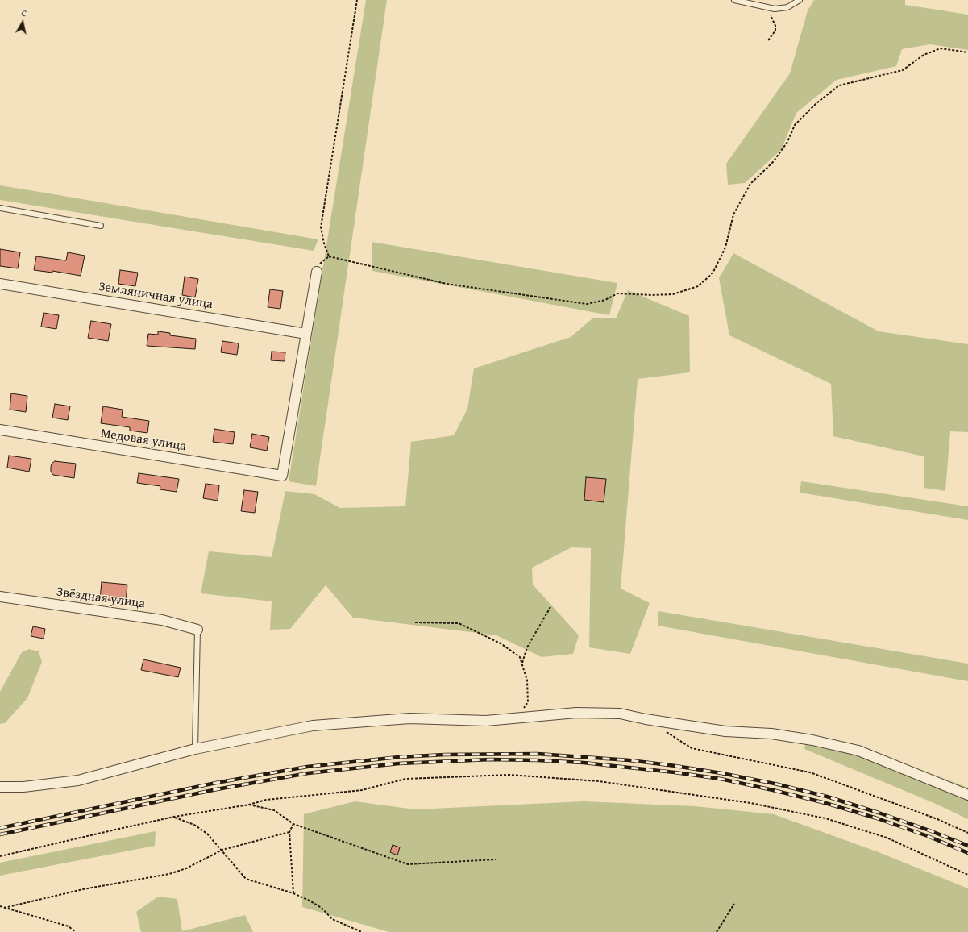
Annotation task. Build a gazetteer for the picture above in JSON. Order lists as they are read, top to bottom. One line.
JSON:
{"streets":{"street":["Земляничная улица","Медовая улица","Звёздная улица"]},"crossings":[["Земляничная улица","Медовая улица"]],"north":"top"}
